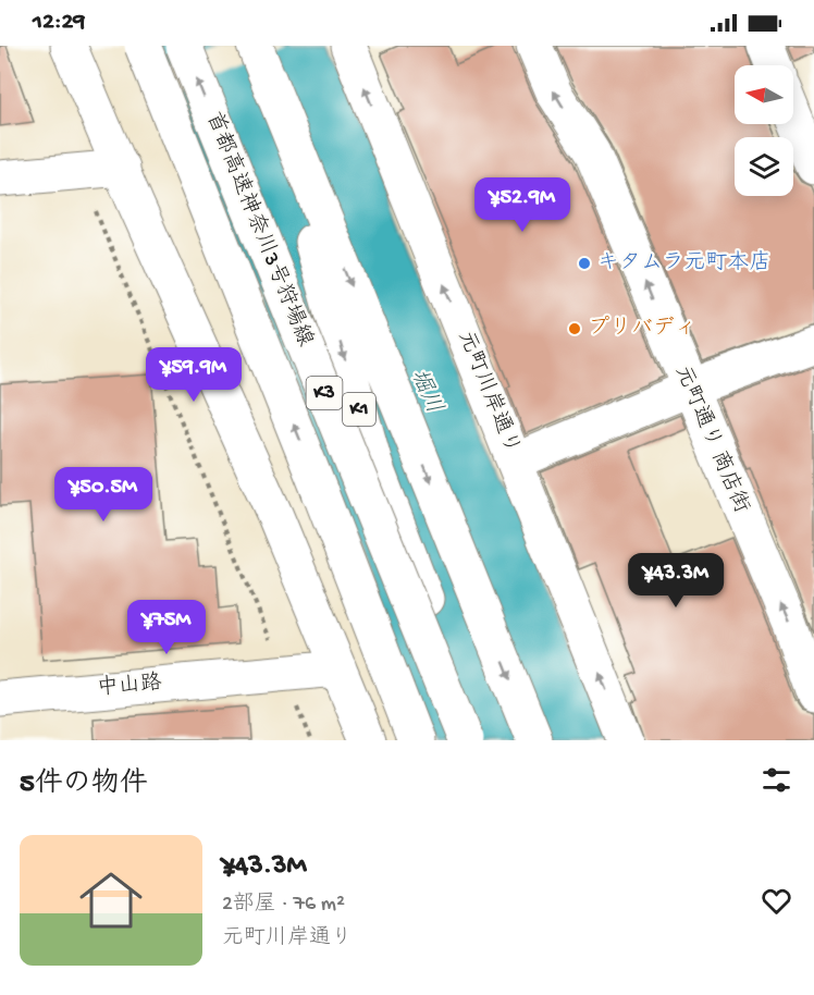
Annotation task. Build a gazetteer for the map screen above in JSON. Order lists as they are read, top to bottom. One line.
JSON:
{"streets":{"main road":["首都高速神奈川3号狩場線","K3","元町川岸通り","K1","元町通り 商店街","中山路"]},"water":["堀川"],"places":["キタムラ元町本店","プリバディ"],"north":"left","page":{"status":"12:29","price":["¥52.9M","¥59.9M","¥50.5M","¥43.3M","¥75M"],"heading":"5件の物件","list":[{"name":"¥43.3M","note":"2部屋 · 76 m² · 元町川岸通り"}]}}
